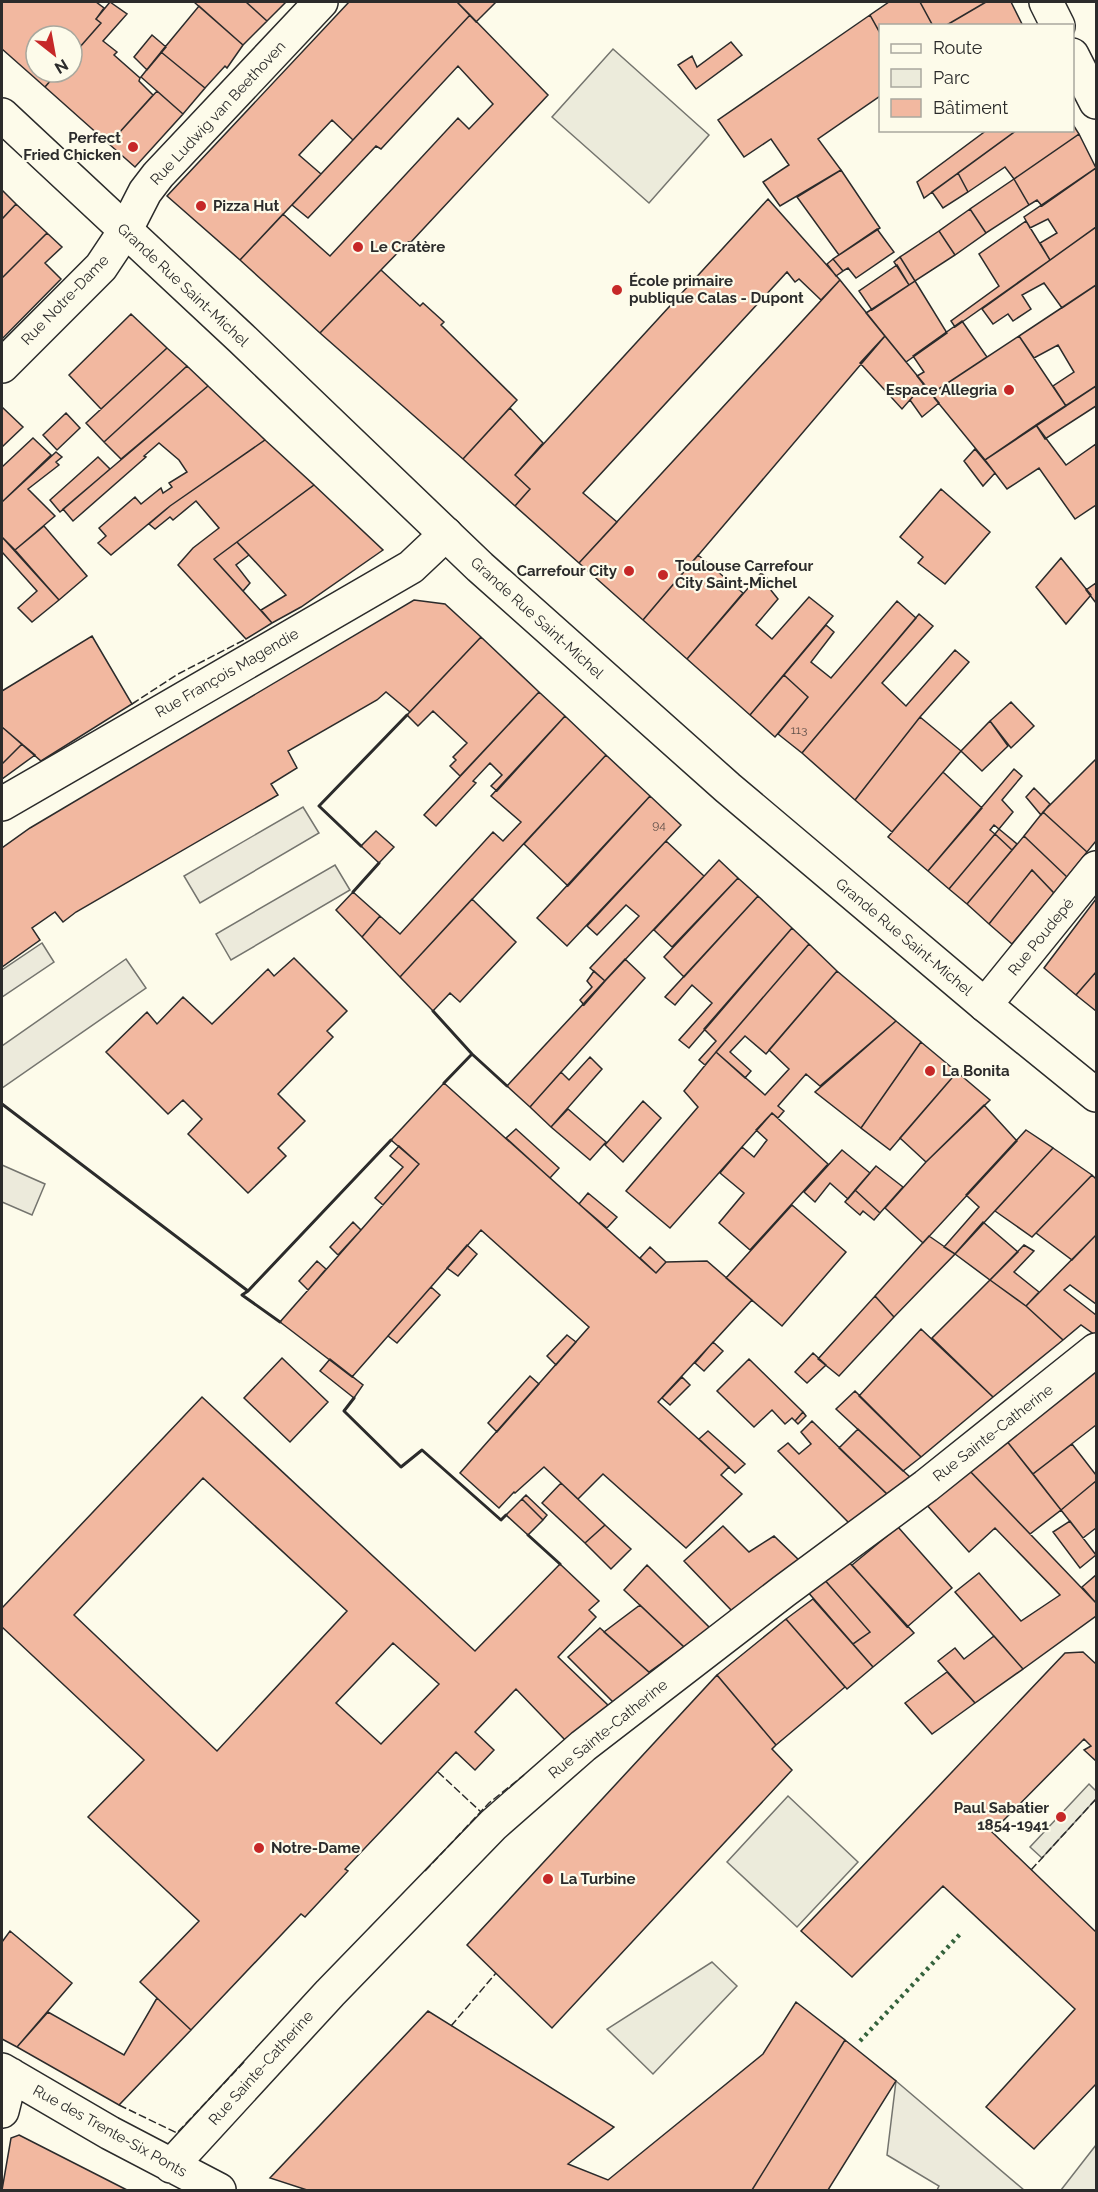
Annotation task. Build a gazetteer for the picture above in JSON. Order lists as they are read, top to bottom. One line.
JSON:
{"streets":{"street":["Rue Ludwig van Beethoven","Grande Rue Saint-Michel","Rue Notre-Dame","Rue François Magendie","Rue Poudepé","Rue Sainte-Catherine","Rue des Trente-Six Ponts"]},"crossings":[["Rue Ludwig van Beethoven","Grande Rue Saint-Michel"],["Rue Ludwig van Beethoven","Rue Notre-Dame"],["Grande Rue Saint-Michel","Rue Notre-Dame"],["Grande Rue Saint-Michel","Rue François Magendie"],["Grande Rue Saint-Michel","Rue Poudepé"],["Rue Sainte-Catherine","Rue des Trente-Six Ponts"]],"places":["Perfect Fried Chicken","Pizza Hut","Le Cratère","École primaire publique Calas - Dupont","Espace Allegria","Carrefour City","Toulouse Carrefour City Saint-Michel","La Bonita","Paul Sabatier 1854-1941","Notre-Dame","La Turbine"],"house_numbers":["113","94"],"legend":["Route","Parc","Bâtiment"],"north":"bottom right"}
